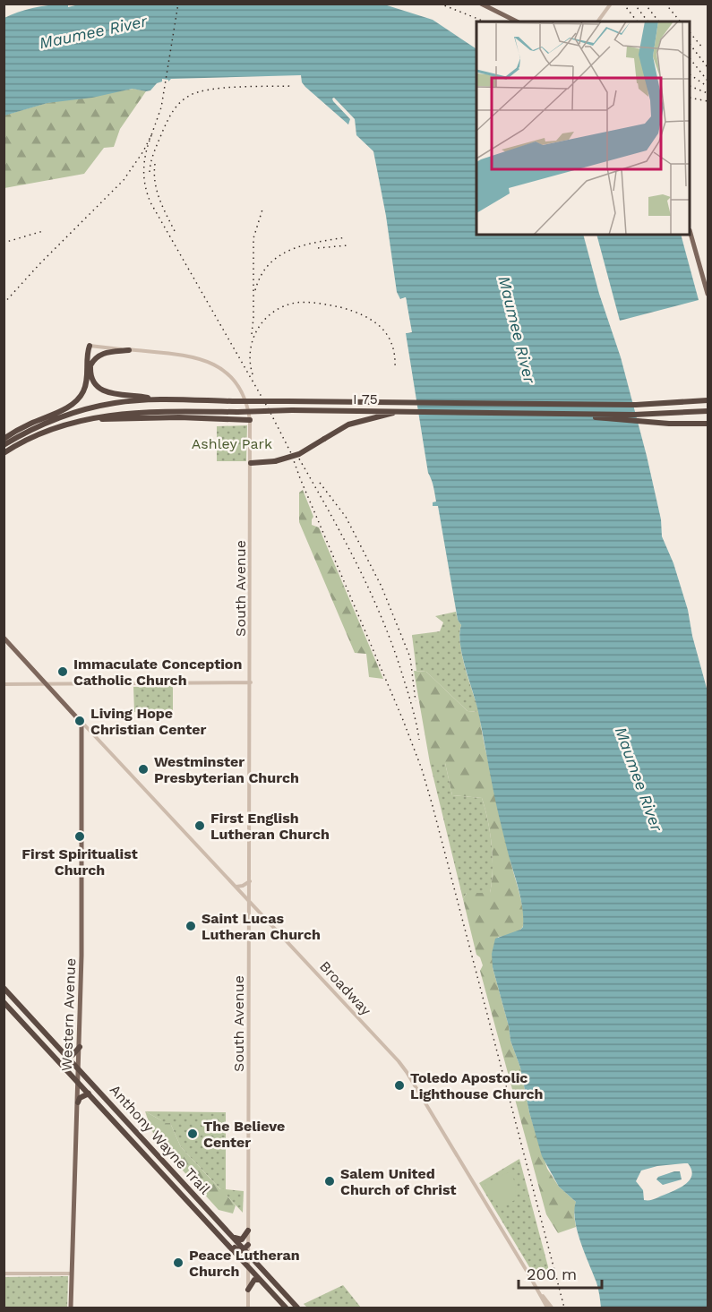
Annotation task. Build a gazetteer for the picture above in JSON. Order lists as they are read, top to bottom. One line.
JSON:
{"streets":{"highway":["I 75","Anthony Wayne Trail"],"main road":["Broadway","Western Avenue"],"street":["South Avenue"]},"crossings":[["South Avenue","Broadway"],["South Avenue","Anthony Wayne Trail"],["Broadway","Western Avenue"],["Western Avenue","Anthony Wayne Trail"]],"water":["Maumee River"],"parks":["Ashley Park"],"places":["Immaculate Conception Catholic Church","Living Hope Christian Center","Westminster Presbyterian Church","First English Lutheran Church","First Spiritualist Church","Saint Lucas Lutheran Church","Toledo Apostolic Lighthouse Church","The Believe Center","Salem United Church of Christ","Peace Lutheran Church"],"scale_bar":"200 m"}
